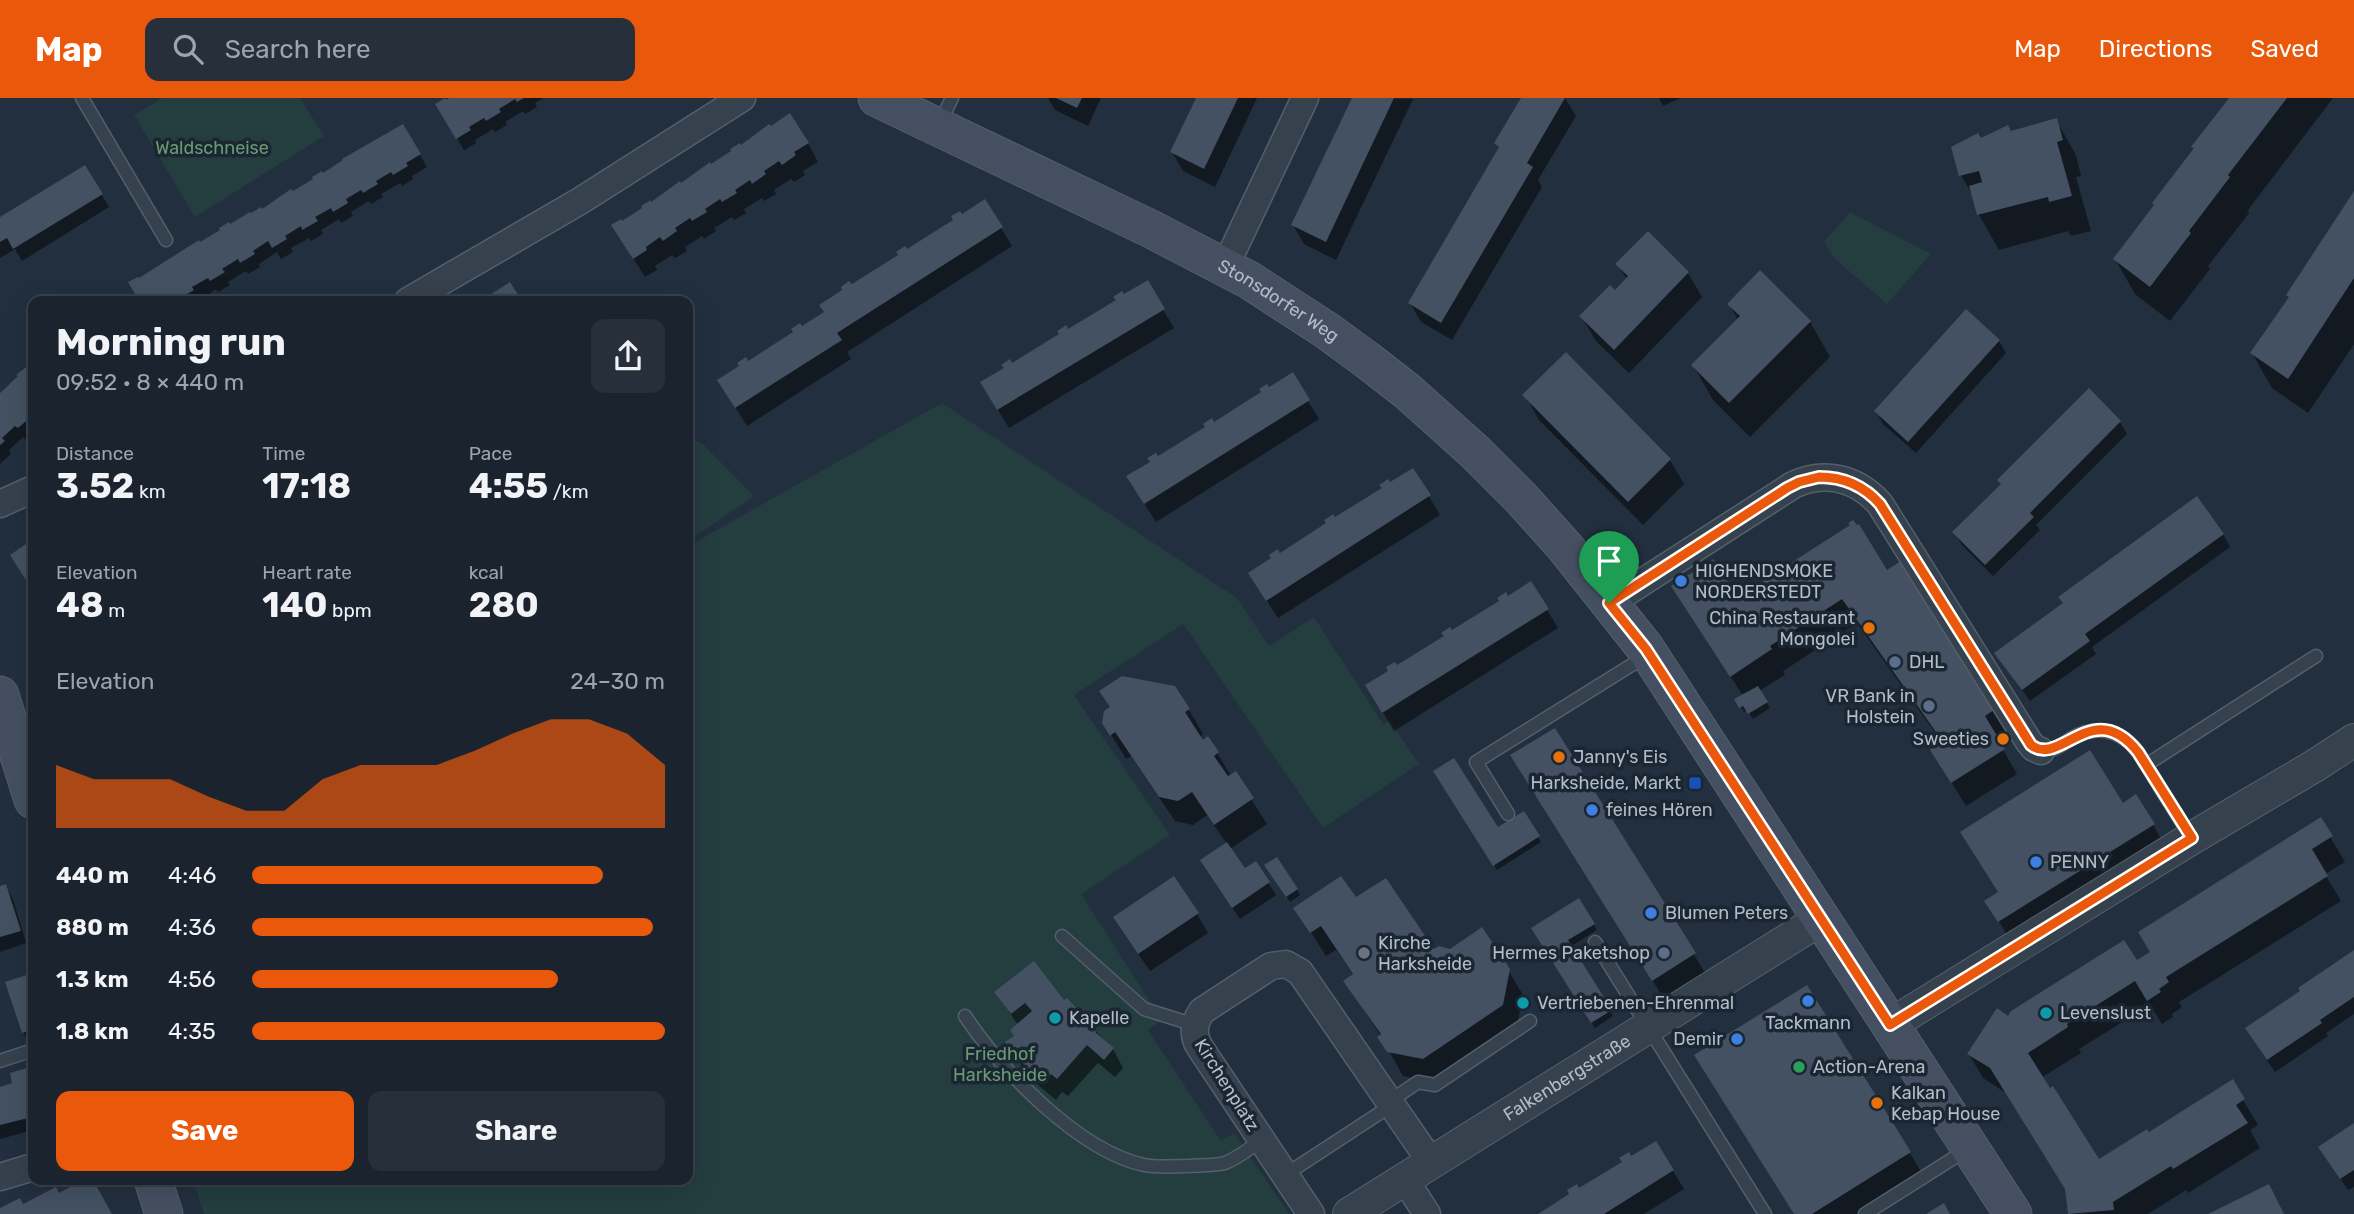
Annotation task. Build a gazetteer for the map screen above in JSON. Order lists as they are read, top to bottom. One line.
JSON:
{"streets":{"main road":["Stonsdorfer Weg"],"street":["Falkenbergstraße","Kirchenplatz"]},"crossings":[["Stonsdorfer Weg","Falkenbergstraße"],["Falkenbergstraße","Kirchenplatz"]],"parks":["Waldschneise","Friedhof Harksheide"],"places":{"other":["HIGHENDSMOKE NORDERSTEDT","China Restaurant Mongolei","DHL","VR Bank in Holstein","Sweeties","Janny's Eis","feines Hören","PENNY","Blumen Peters","Kirche Harksheide","Hermes Paketshop","Tackmann","Vertriebenen-Ehrenmal","Levenslust","Kapelle","Demir","Action-Arena","Kalkan Kebap House"],"transit":["Harksheide, Markt"]},"page":{"header":"Map","search":"Search here","nav":["Map","Directions","Saved"],"heading":["Morning run","09:52 · 8 × 440 m"],"stats":[["Distance","3.52 km"],["Time","17:18"],["Pace","4:55 /km"],["Elevation","48 m"],["Heart rate","140 bpm"],["kcal","280"]],"chart":["Elevation","24–30 m"],"list":[{"name":"440 m","note":"4:46"},{"name":"880 m","note":"4:36"},{"name":"1.3 km","note":"4:56"},{"name":"1.8 km","note":"4:35"}],"buttons":["Save","Share"]}}
